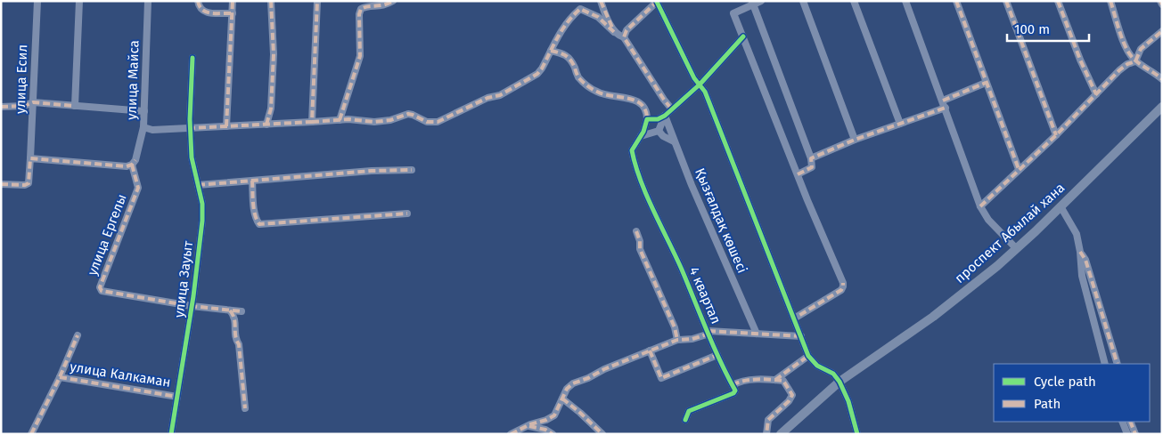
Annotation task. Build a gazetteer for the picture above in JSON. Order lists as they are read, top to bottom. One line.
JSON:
{"streets":{"main road":["проспект Абылай хана"],"street":["улица Есил","улица Майса","Қызғалдақ көшесі","улица Ергелы","улица Зауыт","4 квартал","улица Калкаман"]},"crossings":[["улица Майса","улица Ергелы"],["улица Ергелы","улица Зауыт"],["улица Зауыт","улица Калкаман"]],"legend":["Cycle path","Path"],"scale_bar":"100 m"}
